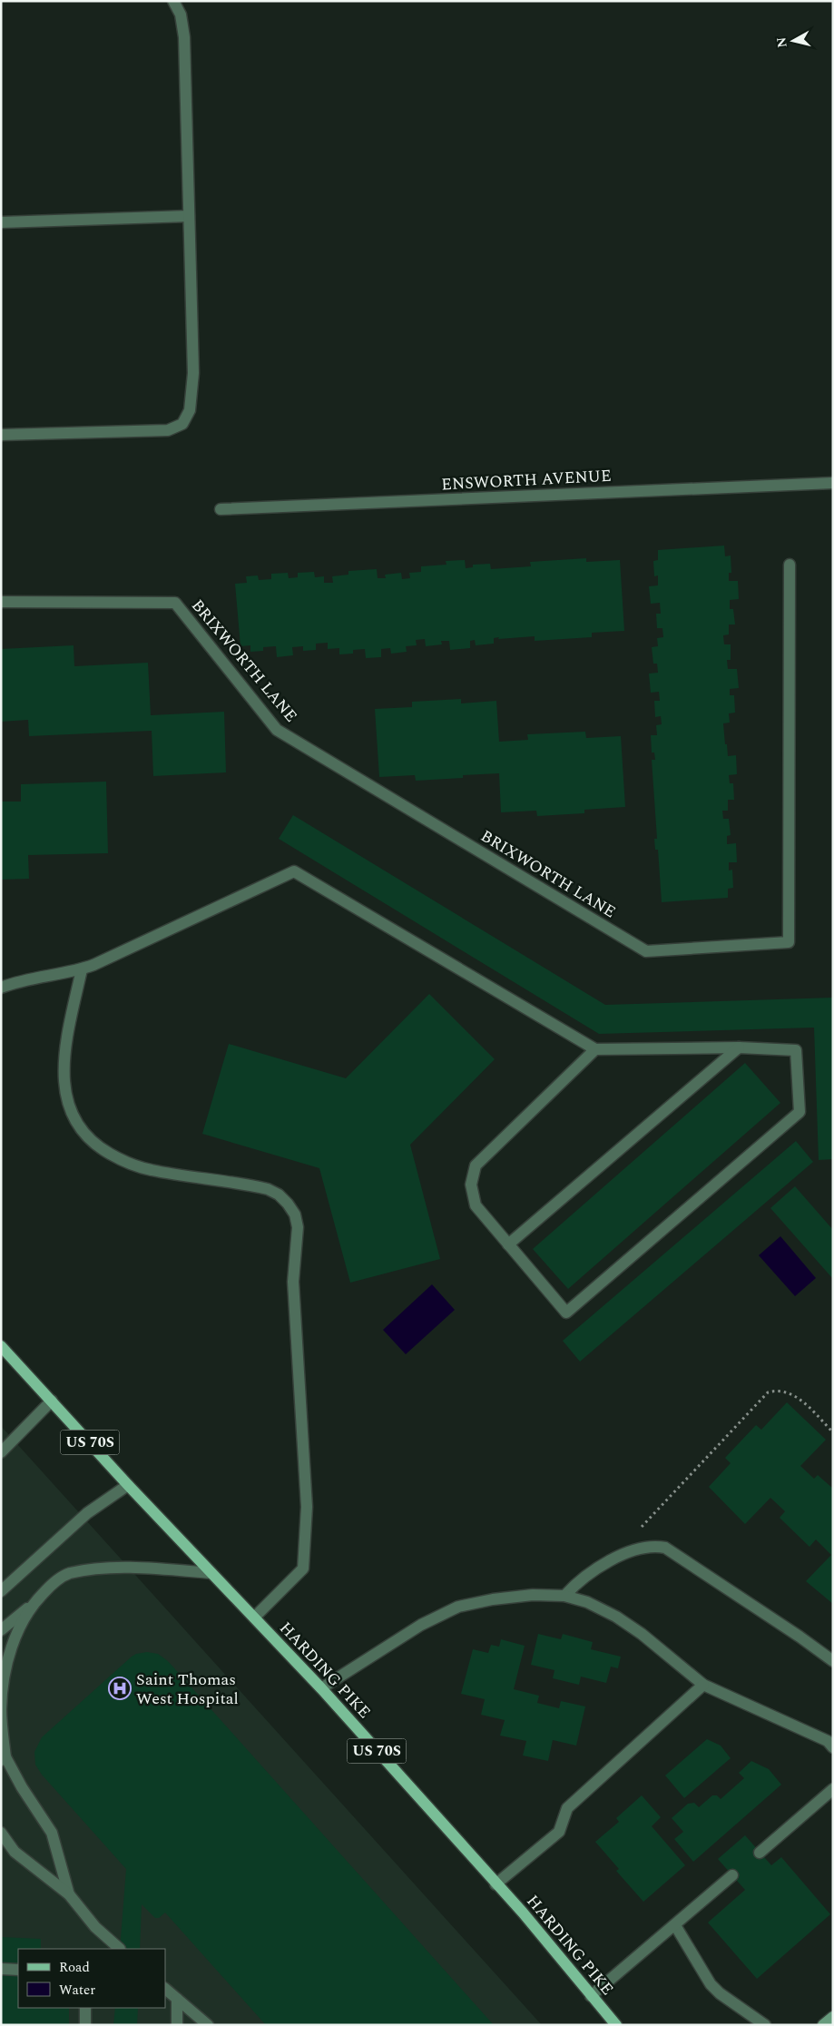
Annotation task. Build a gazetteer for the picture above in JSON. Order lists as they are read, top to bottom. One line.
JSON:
{"streets":{"main road":["US 70S","HARDING PIKE"],"street":["ENSWORTH AVENUE","BRIXWORTH LANE"]},"places":{"hospital":["Saint Thomas West Hospital"]},"legend":["Road","Water"],"north":"left"}
